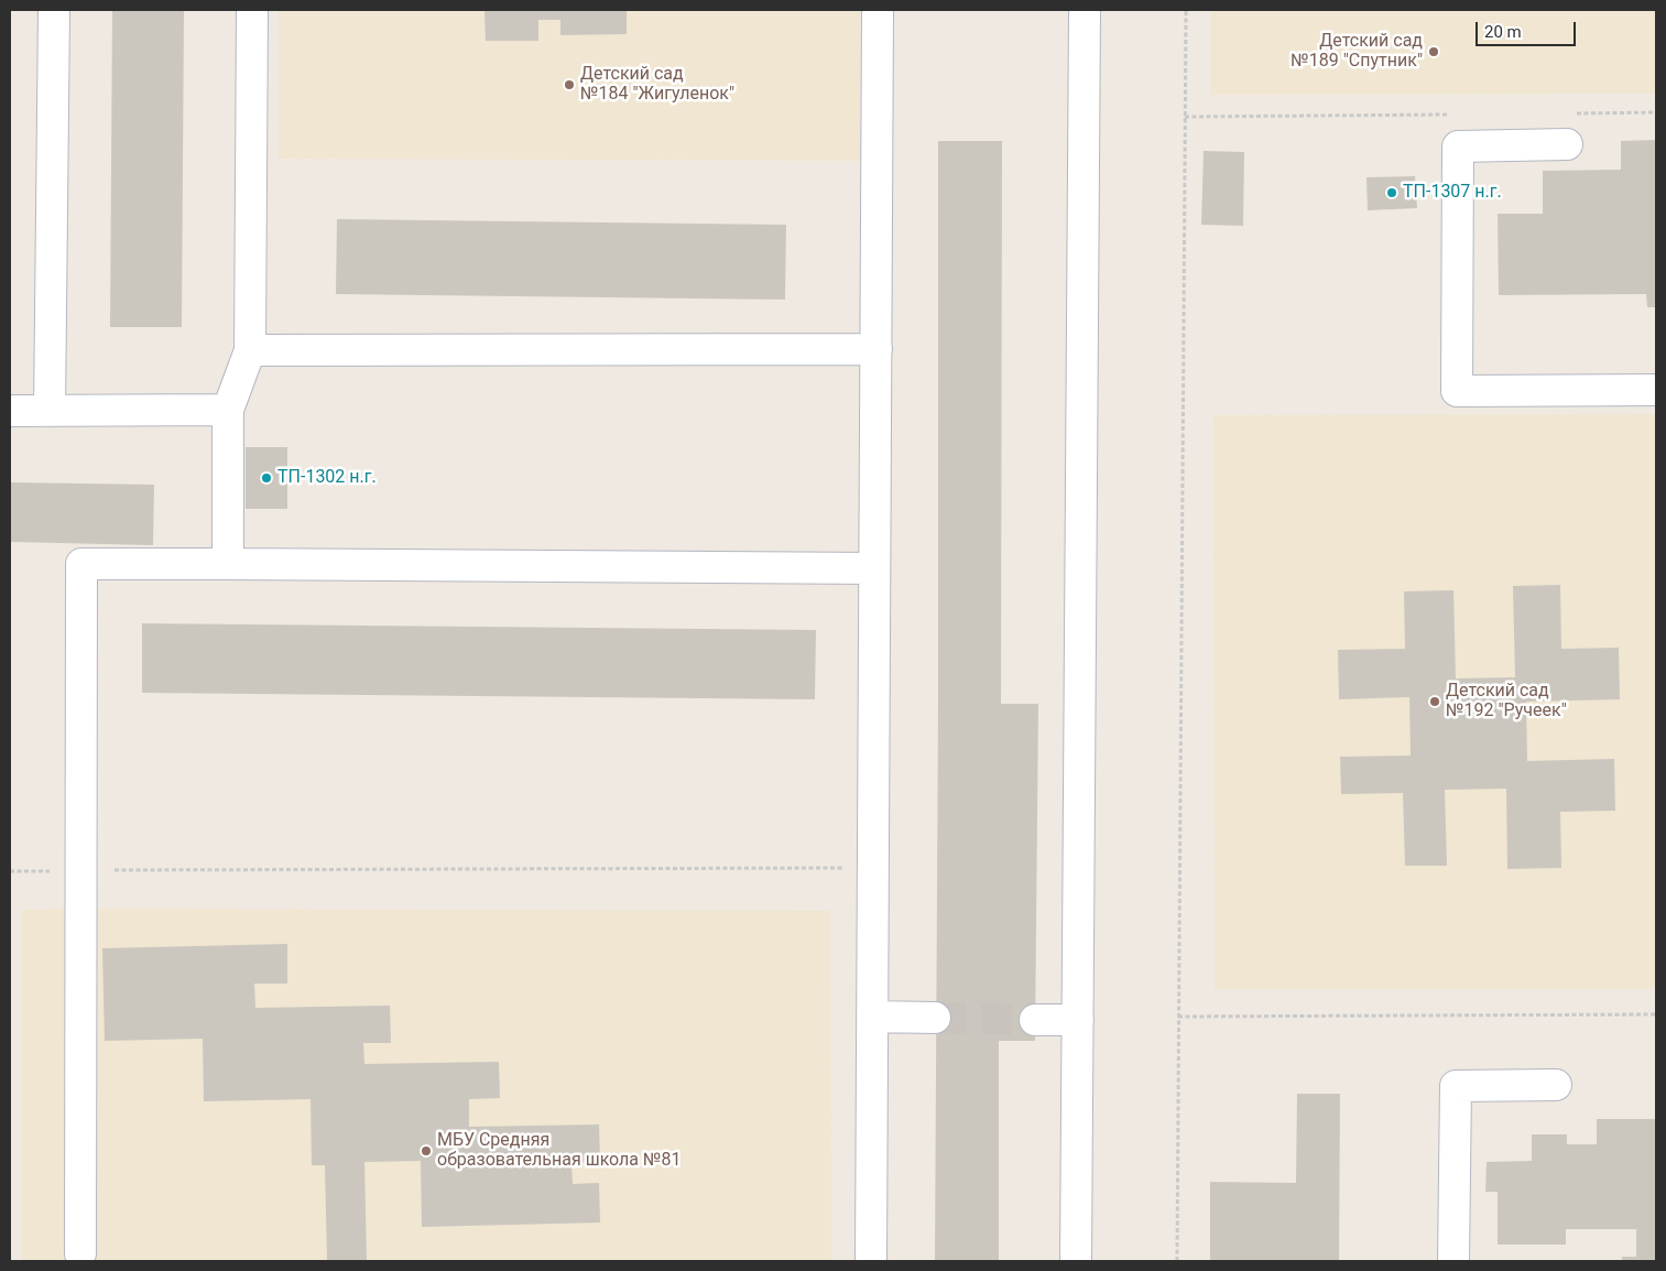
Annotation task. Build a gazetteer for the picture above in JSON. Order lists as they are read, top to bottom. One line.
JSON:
{"places":["Детский сад №189 \"Спутник\"","Детский сад №184 \"Жигуленок\"","ТП-1307 н.г.","ТП-1302 н.г.","Детский сад №192 \"Ручеек\"","МБУ Средняя образовательная школа №81"],"scale_bar":"20 m"}
